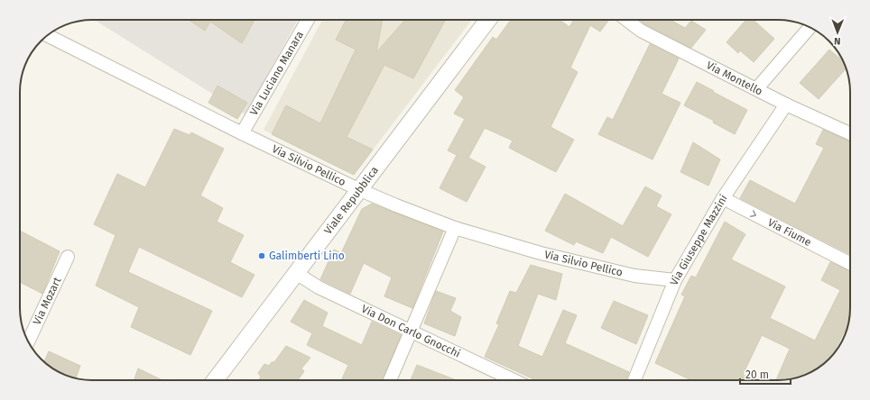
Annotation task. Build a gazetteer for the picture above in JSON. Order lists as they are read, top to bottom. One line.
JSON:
{"streets":{"street":["Via Luciano Manara","Via Montello","Via Silvio Pellico","Viale Repubblica","Via Fiume","Via Giuseppe Mazzini","Via Mozart","Via Don Carlo Gnocchi"]},"crossings":[["Via Luciano Manara","Via Silvio Pellico"],["Via Montello","Via Giuseppe Mazzini"],["Via Silvio Pellico","Viale Repubblica"],["Via Silvio Pellico","Via Giuseppe Mazzini"],["Viale Repubblica","Via Don Carlo Gnocchi"],["Via Fiume","Via Giuseppe Mazzini"]],"one_way":["Via Fiume"],"places":["Galimberti Lino"],"scale_bar":"20 m","north":"bottom"}
